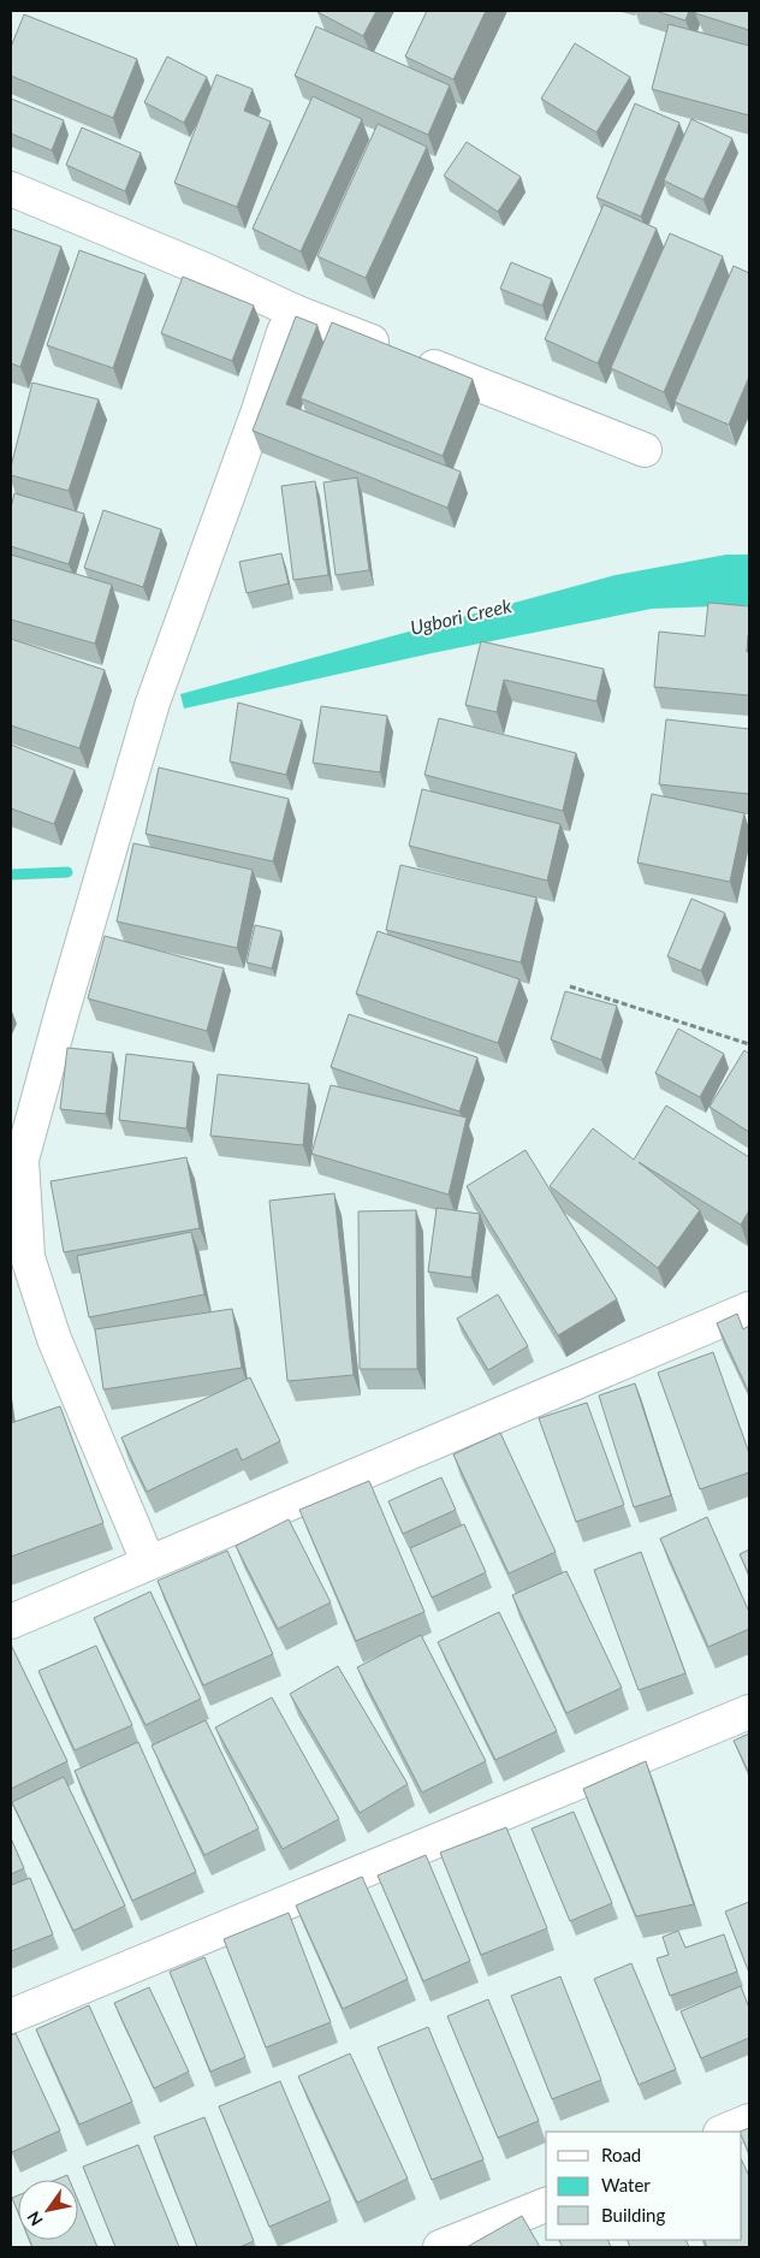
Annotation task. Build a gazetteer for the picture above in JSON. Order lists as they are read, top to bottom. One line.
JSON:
{"water":["Ugbori Creek"],"legend":["Road","Water","Building"],"north":"bottom left"}
